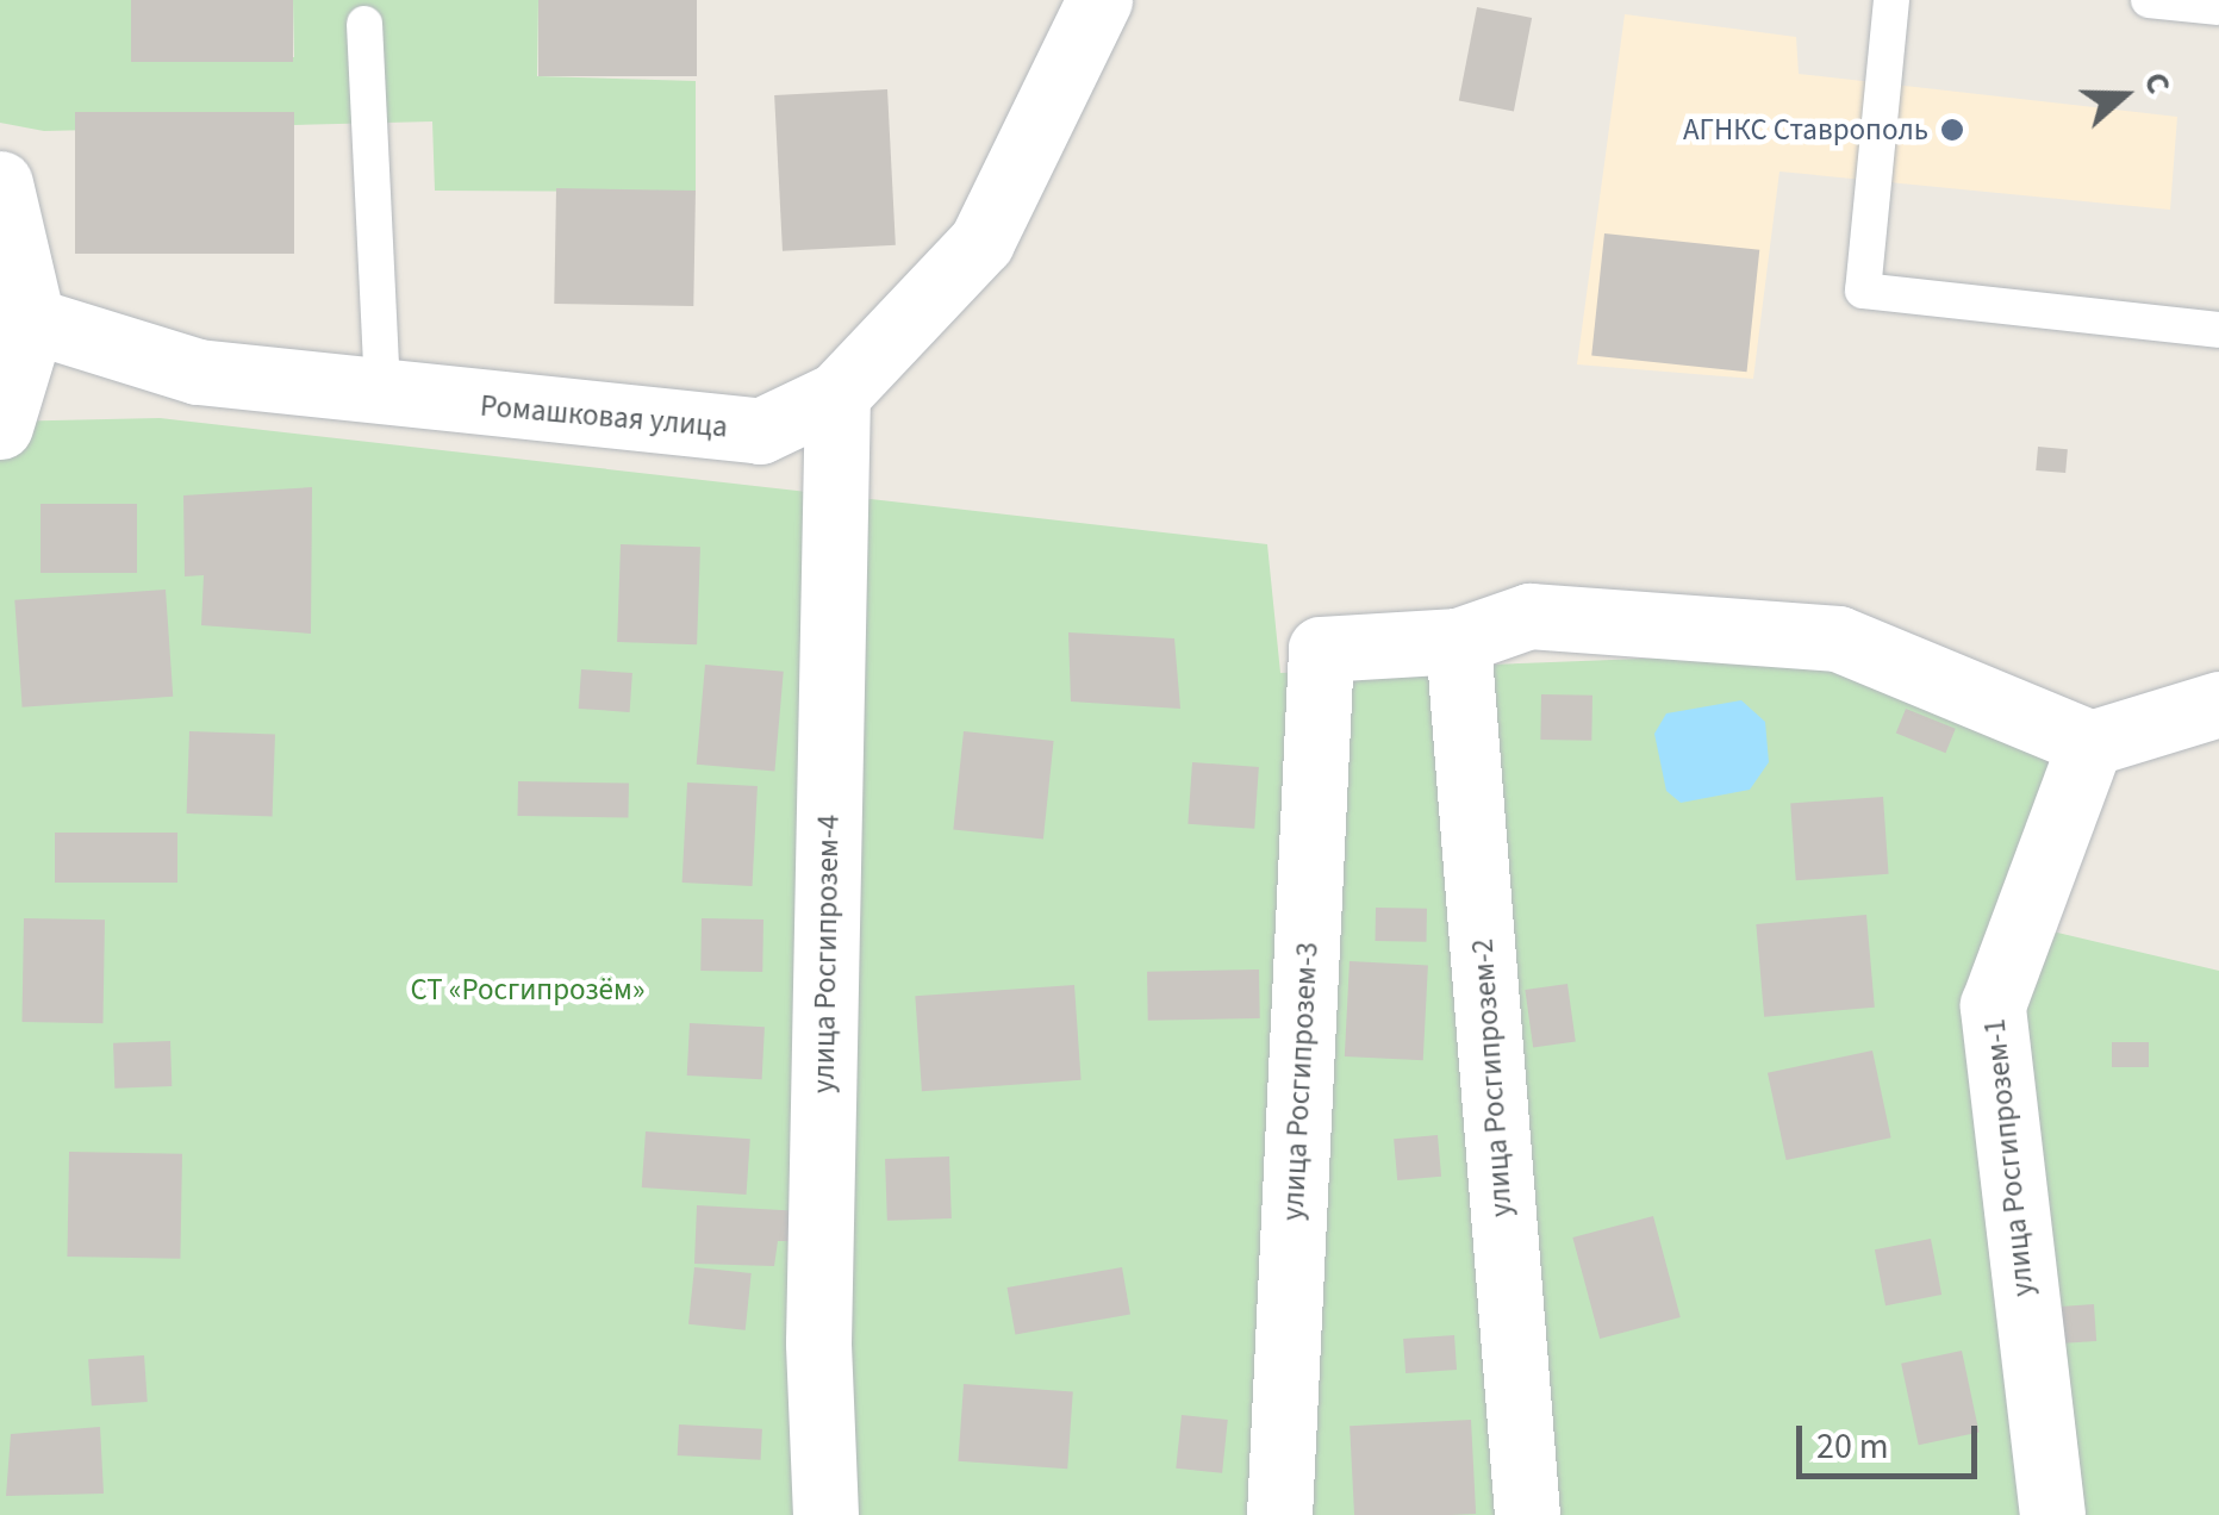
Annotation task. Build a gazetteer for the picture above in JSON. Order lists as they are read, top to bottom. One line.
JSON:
{"streets":{"street":["Ромашковая улица","улица Росгипрозем-4","улица Росгипрозем-2","улица Росгипрозем-3","улица Росгипрозем-1"]},"crossings":[["Ромашковая улица","улица Росгипрозем-4"],["улица Росгипрозем-2","улица Росгипрозем-3"]],"parks":["СТ «Росгипрозём»"],"places":["АГНКС Ставрополь"],"scale_bar":"20 m","north":"right"}
